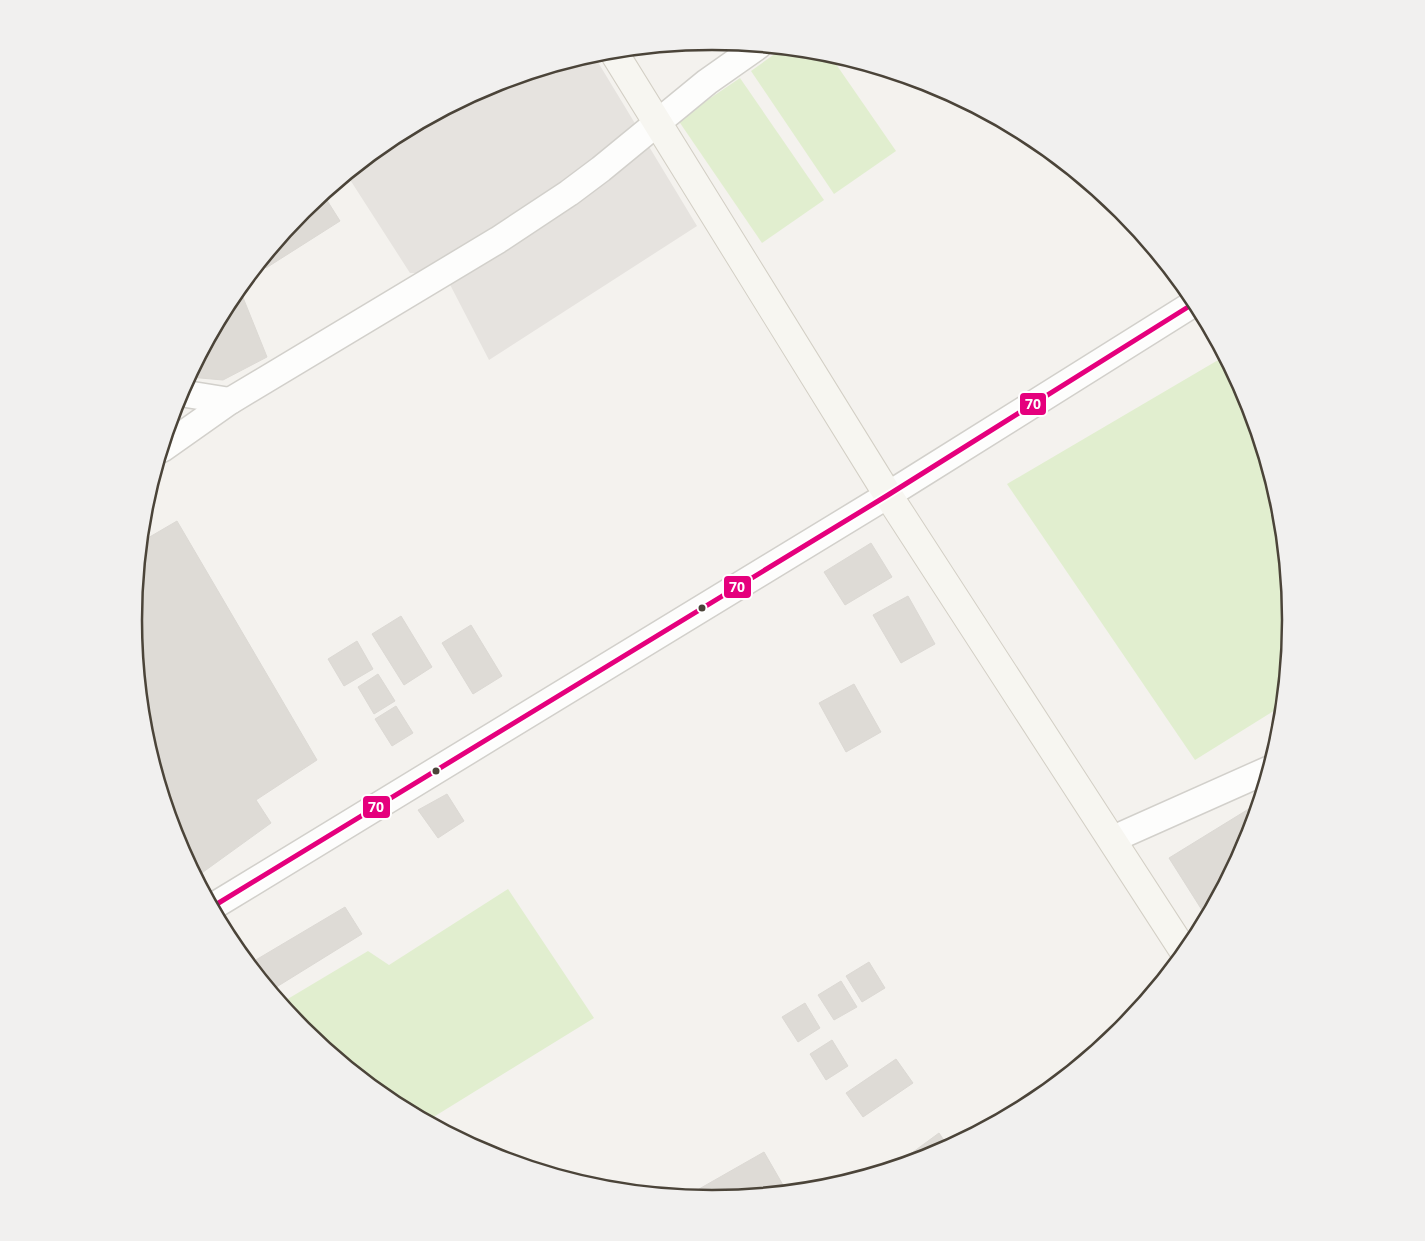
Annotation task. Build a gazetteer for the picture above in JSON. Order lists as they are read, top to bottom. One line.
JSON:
{"lines":["transit line 70"]}
